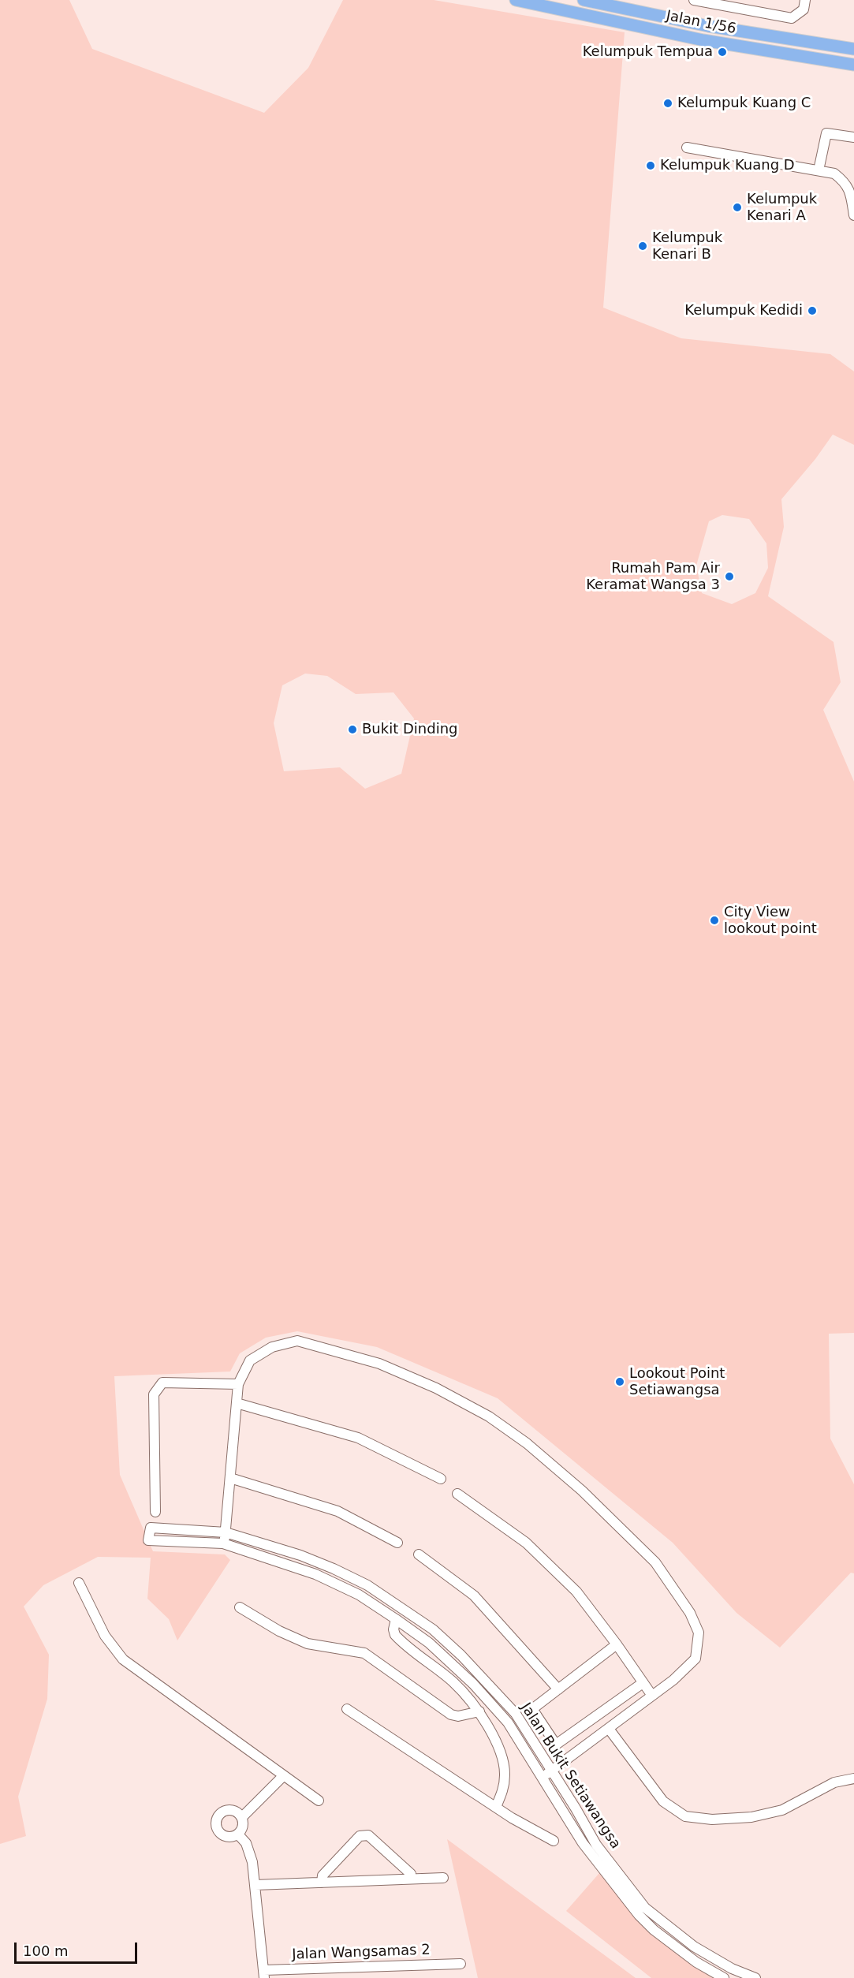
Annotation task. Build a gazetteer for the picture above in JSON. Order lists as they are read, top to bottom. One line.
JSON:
{"streets":{"main road":["Jalan 1/56"],"street":["Jalan Bukit Setiawangsa","Jalan Wangsamas 2"]},"places":["Kelumpuk Tempua","Kelumpuk Kuang C","Kelumpuk Kuang D","Kelumpuk Kenari A","Kelumpuk Kenari B","Kelumpuk Kedidi","Rumah Pam Air Keramat Wangsa 3","Bukit Dinding","City View lookout point","Lookout Point Setiawangsa"],"scale_bar":"100 m"}
